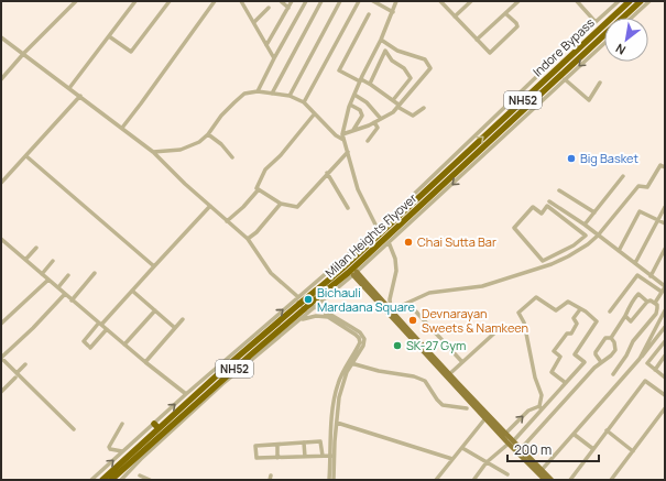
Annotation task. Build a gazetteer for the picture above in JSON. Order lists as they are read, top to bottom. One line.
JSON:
{"streets":{"highway":["Indore Bypass","NH52","Milan Heights Flyover"]},"crossings":[["Indore Bypass","Milan Heights Flyover"],["NH52","Milan Heights Flyover"]],"places":["Big Basket","Chai Sutta Bar","Bichauli Mardaana Square","Devnarayan Sweets & Namkeen","SK-27 Gym"],"scale_bar":"200 m","north":"bottom left"}
